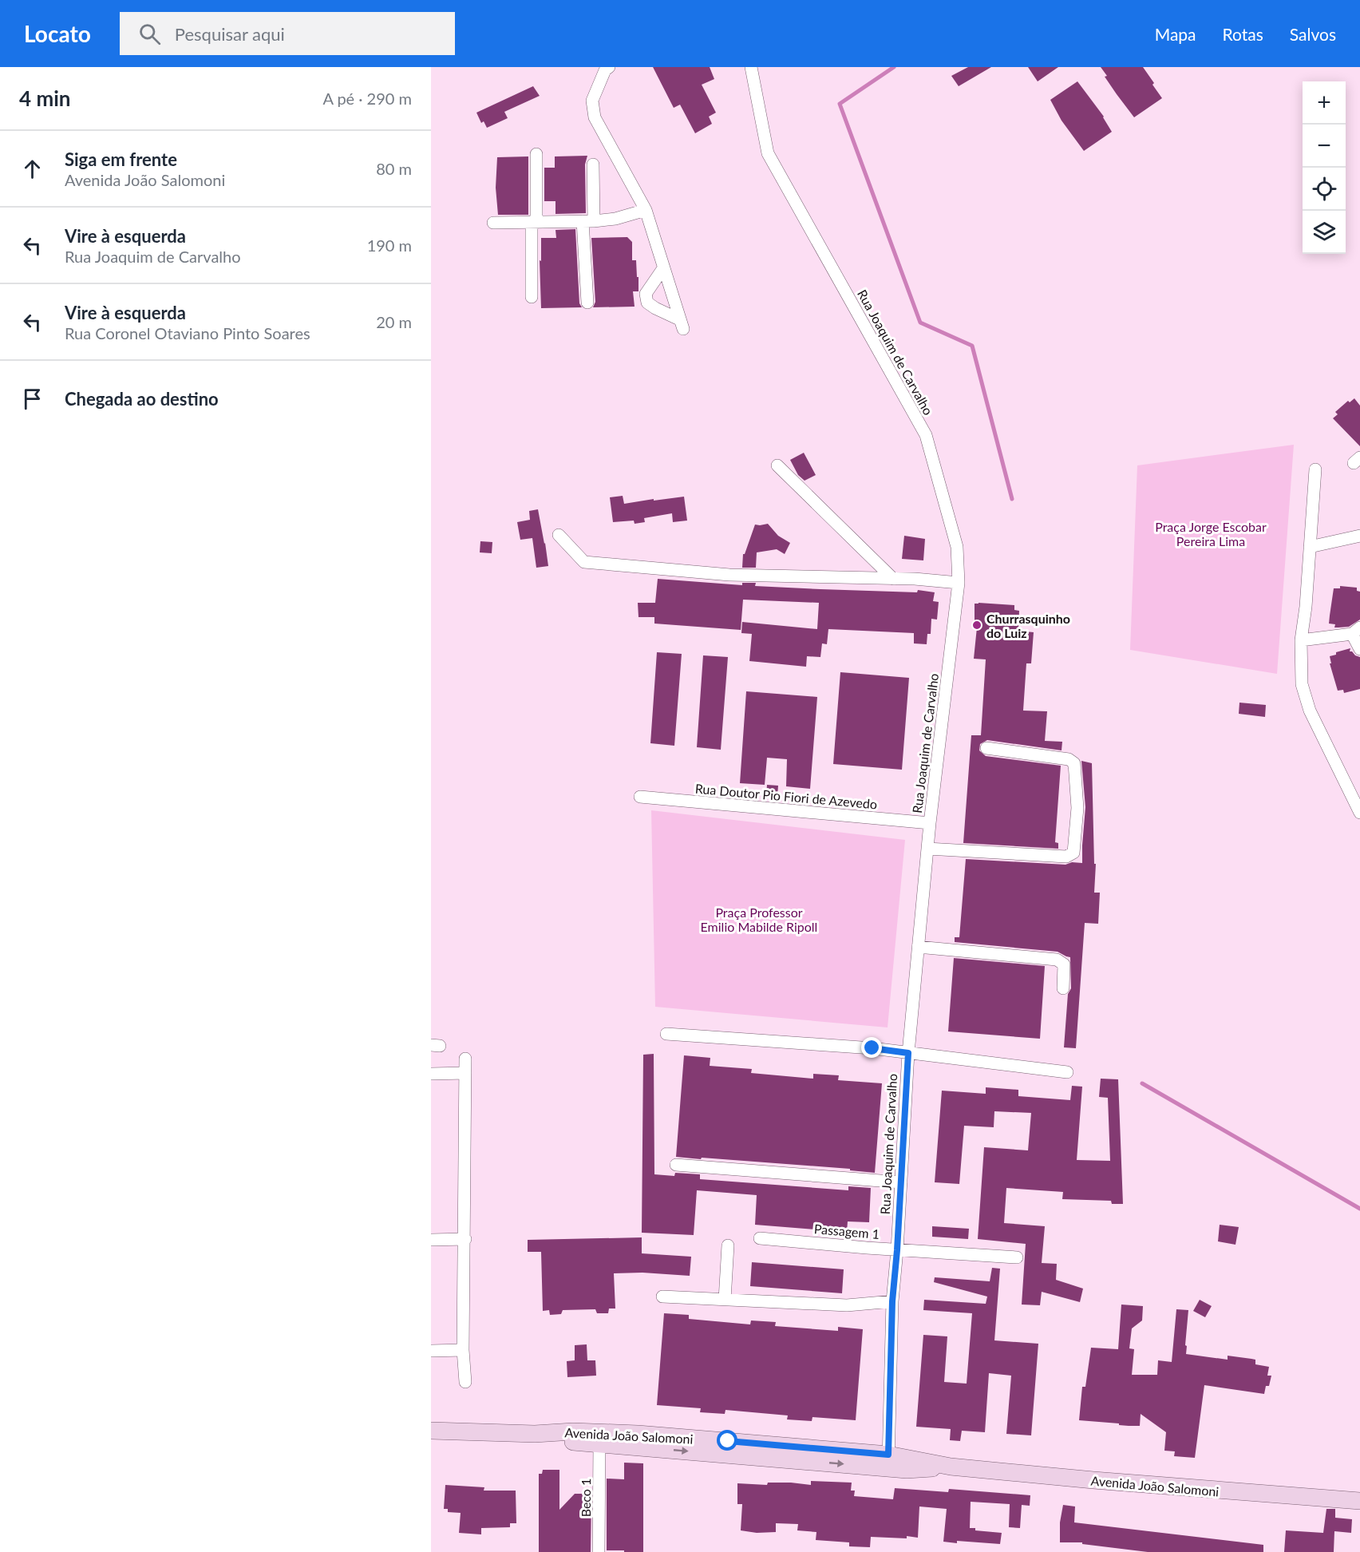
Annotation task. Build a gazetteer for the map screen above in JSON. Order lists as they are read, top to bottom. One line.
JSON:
{"streets":{"main road":["Avenida João Salomoni"],"street":["Rua Joaquim de Carvalho","Rua Doutor Pio Fiori de Azevedo","Passagem 1","Beco 1"]},"crossings":[["Rua Joaquim de Carvalho","Rua Doutor Pio Fiori de Azevedo"],["Rua Joaquim de Carvalho","Passagem 1"],["Rua Joaquim de Carvalho","Avenida João Salomoni"],["Avenida João Salomoni","Beco 1"]],"parks":["Praça Jorge Escobar Pereira Lima","Praça Professor Emilio Mabilde Ripoll"],"places":["Churrasquinho do Luiz"],"page":{"header":"Locato","search":"Pesquisar aqui","nav":["Mapa","Rotas","Salvos"],"heading":["4 min","A pé · 290 m"],"map_buttons":["+","−"],"list":[["Siga em frente","Avenida João Salomoni","80 m"],["Vire à esquerda","Rua Joaquim de Carvalho","190 m"],["Vire à esquerda","Rua Coronel Otaviano Pinto Soares","20 m"],"Chegada ao destino"]}}
